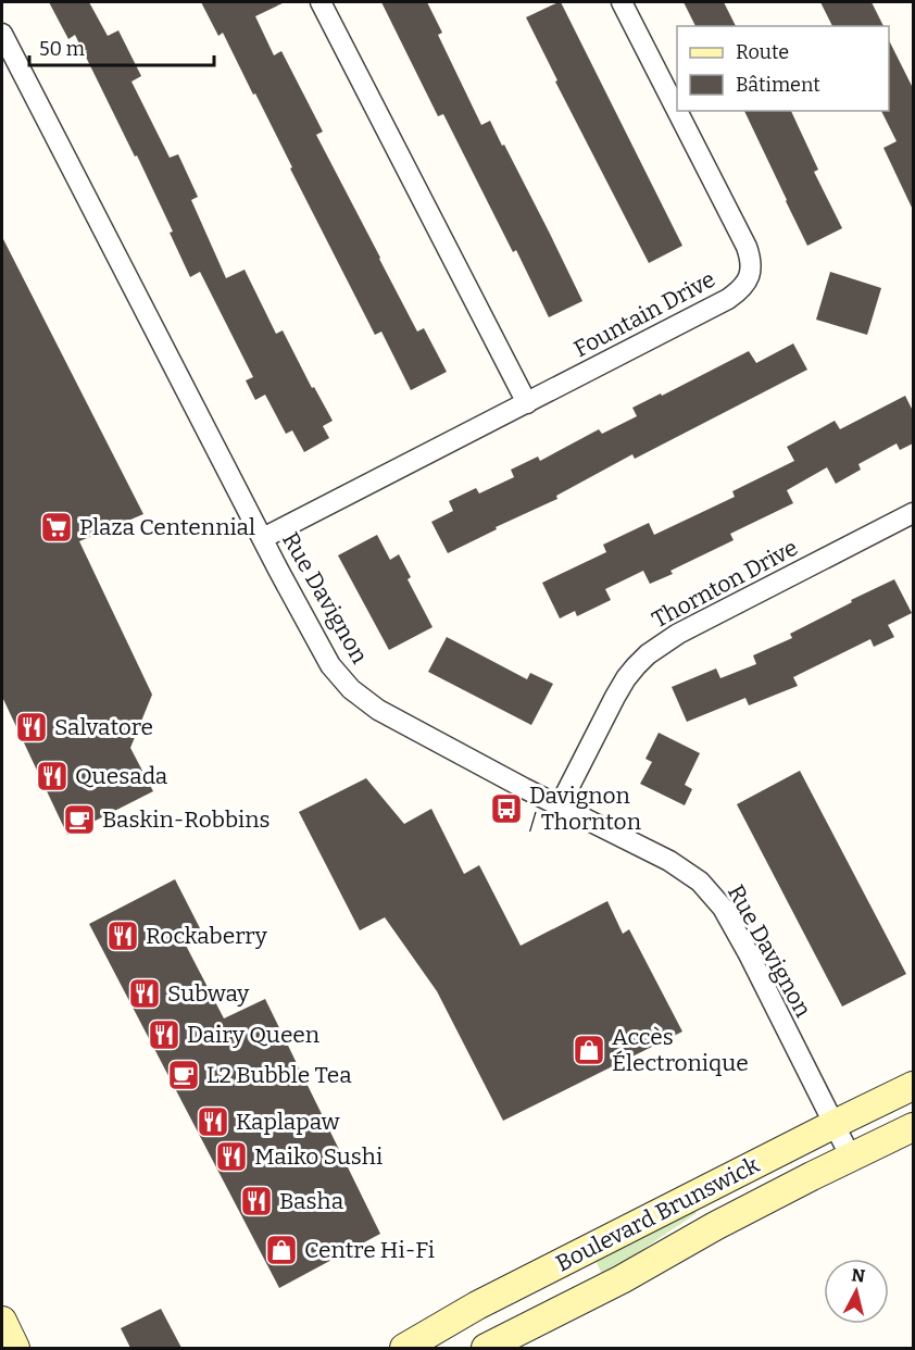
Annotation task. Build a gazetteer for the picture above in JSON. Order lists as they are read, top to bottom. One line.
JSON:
{"streets":{"street":["Fountain Drive","Thornton Drive","Rue Davignon","Boulevard Brunswick"]},"crossings":[["Fountain Drive","Rue Davignon"],["Thornton Drive","Rue Davignon"],["Rue Davignon","Boulevard Brunswick"]],"places":{"supermarket":["Plaza Centennial"],"restaurant":["Salvatore","Quesada","Rockaberry","Subway","Dairy Queen","Kaplapaw","Maiko Sushi","Basha"],"bus stop":["Davignon / Thornton"],"cafe":["Baskin-Robbins","L2 Bubble Tea"],"shop":["Accès Électronique","Centre Hi-Fi"]},"legend":["Route","Bâtiment"],"scale_bar":"50 m","north":"top"}
